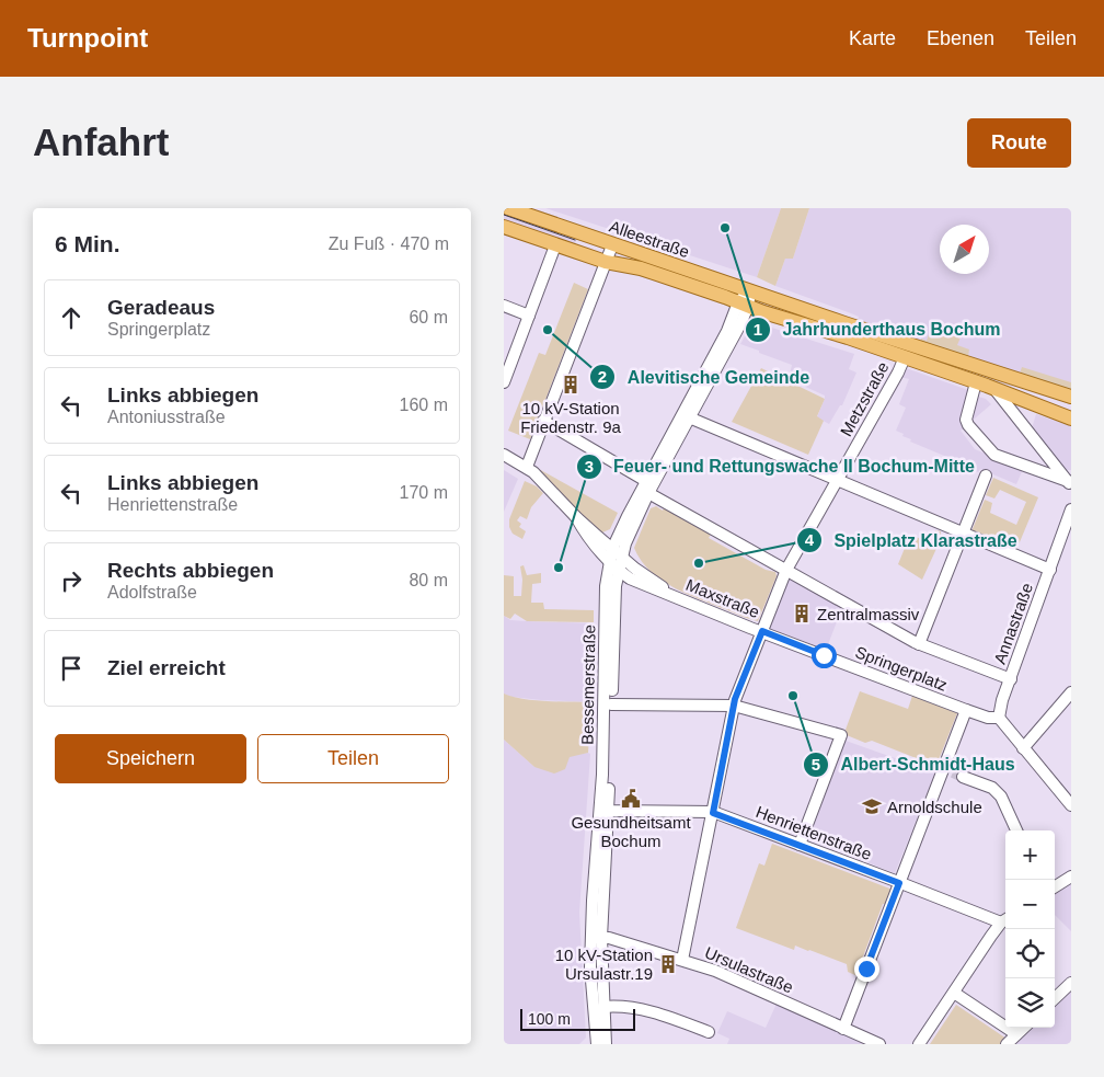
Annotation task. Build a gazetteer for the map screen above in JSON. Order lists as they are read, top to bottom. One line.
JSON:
{"streets":{"main road":["Alleestraße"],"street":["Metzstraße","Maxstraße","Annastraße","Springerplatz","Bessemerstraße","Henriettenstraße","Ursulastraße"]},"crossings":[["Alleestraße","Metzstraße"],["Alleestraße","Bessemerstraße"],["Metzstraße","Maxstraße"],["Metzstraße","Springerplatz"],["Metzstraße","Henriettenstraße"],["Metzstraße","Ursulastraße"],["Maxstraße","Springerplatz"],["Maxstraße","Bessemerstraße"],["Annastraße","Springerplatz"],["Springerplatz","Bessemerstraße"],["Bessemerstraße","Henriettenstraße"],["Bessemerstraße","Ursulastraße"]],"places":{"other":["Jahrhunderthaus Bochum","Alevitische Gemeinde","Spielplatz Klarastraße","Feuer- und Rettungswache II Bochum-Mitte","Albert-Schmidt-Haus"],"building":["10 kV-Station Friedenstr. 9a","Zentralmassiv","10 kV-Station Ursulastr.19"],"public building":["Gesundheitsamt Bochum"],"school or university":["Arnoldschule"]},"scale_bar":"100 m","north":"top right","page":{"header":"Turnpoint","nav":["Karte","Ebenen","Teilen"],"buttons":["Route",["Speichern","Teilen"]],"title":"Anfahrt","heading":["6 Min.","Zu Fuß · 470 m"],"list":[["Geradeaus","Springerplatz","60 m"],["Links abbiegen","Antoniusstraße","160 m"],["Links abbiegen","Henriettenstraße","170 m"],["Rechts abbiegen","Adolfstraße","80 m"],"Ziel erreicht"],"map_buttons":["+","−"],"scale":"100 m"}}
